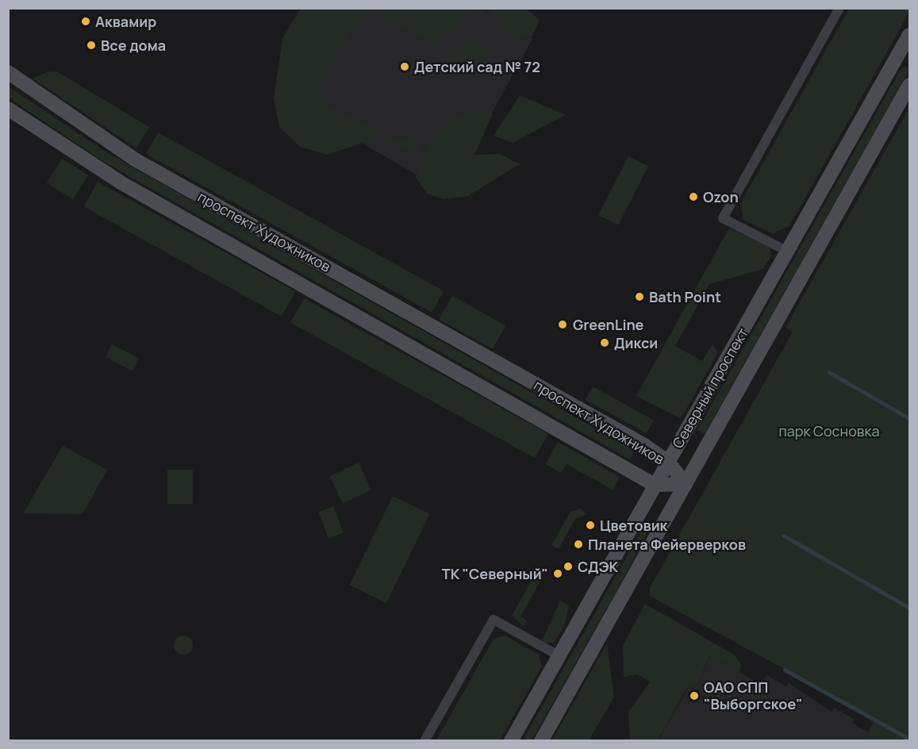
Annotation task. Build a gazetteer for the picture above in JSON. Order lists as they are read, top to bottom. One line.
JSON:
{"streets":{"street":["проспект Художников","Северный проспект"]},"crossings":[["проспект Художников","Северный проспект"]],"parks":["парк Сосновка"],"places":["Аквамир","Все дома","Детский сад № 72","Ozon","Bath Point","GreenLine","Дикси","Цветовик","Планета Фейерверков","СДЭК","ТК \"Северный\"","ОАО СПП \"Выборгское\""]}
